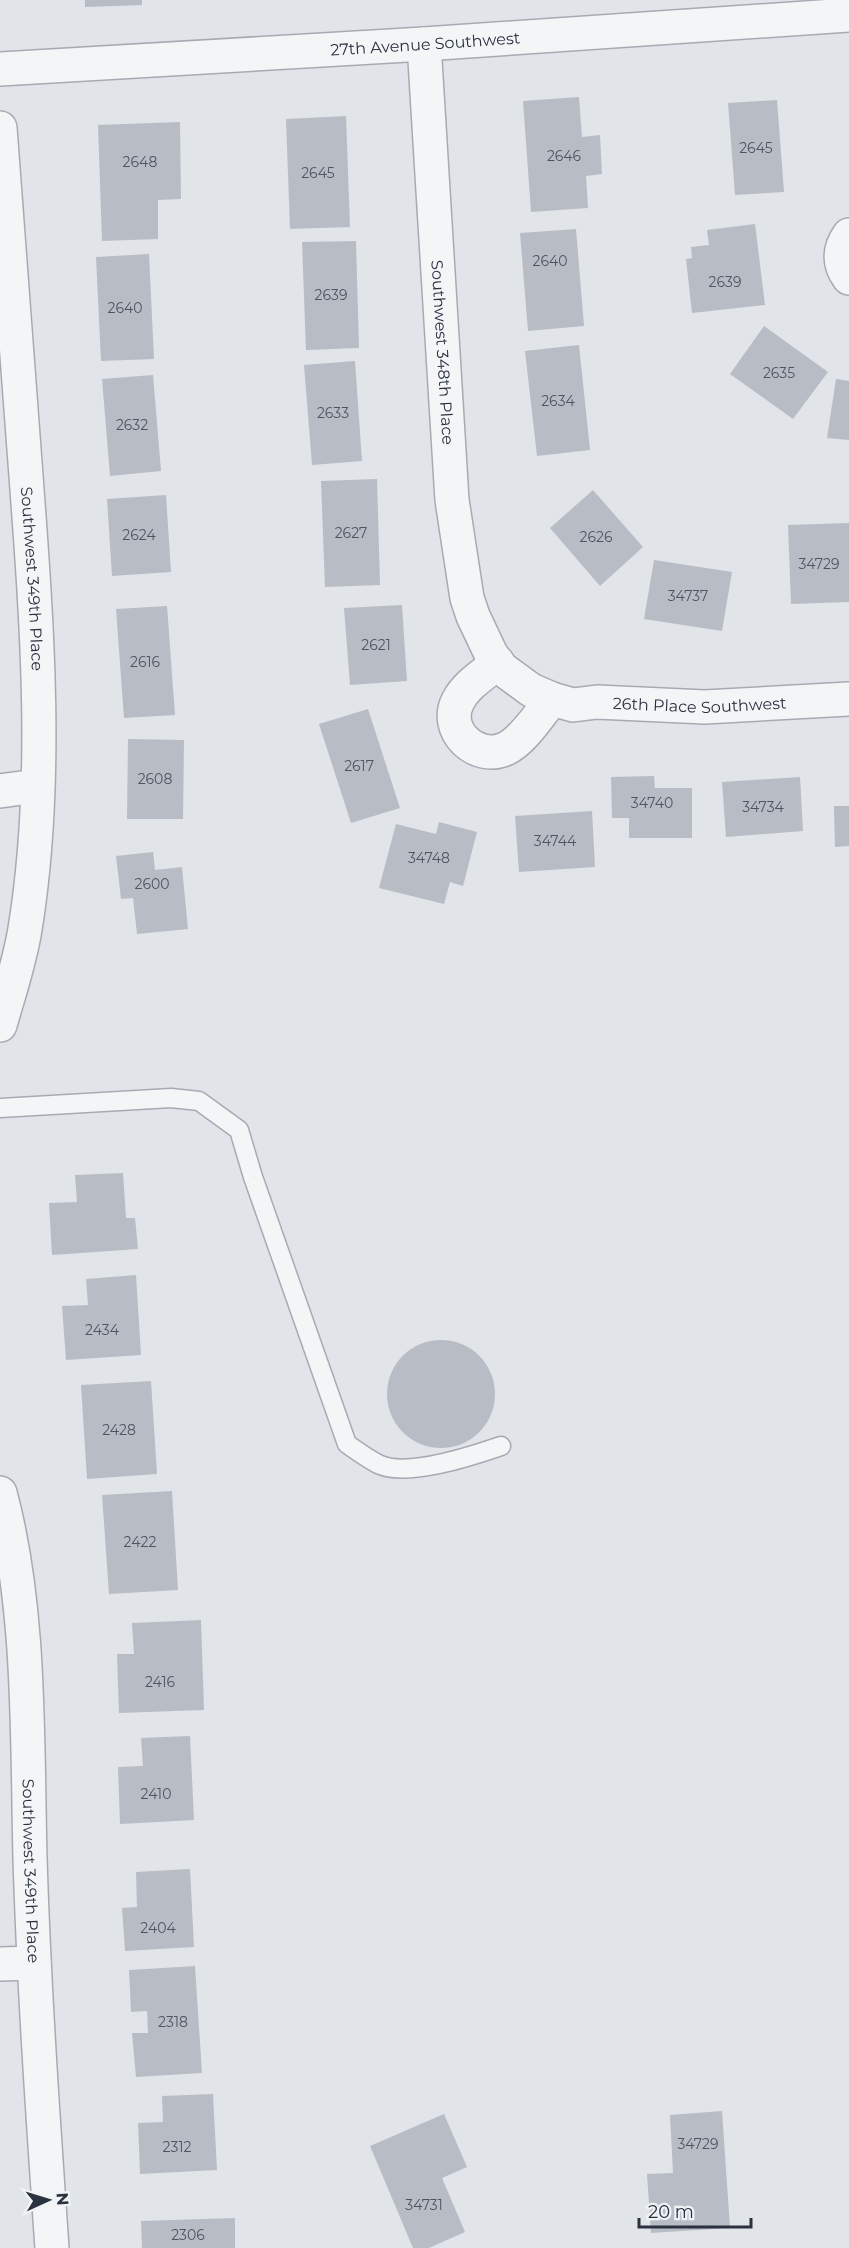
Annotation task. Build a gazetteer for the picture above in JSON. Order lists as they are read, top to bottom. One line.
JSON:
{"streets":{"street":["27th Avenue Southwest","Southwest 348th Place","Southwest 349th Place","26th Place Southwest"]},"crossings":[["27th Avenue Southwest","Southwest 348th Place"],["Southwest 348th Place","26th Place Southwest"]],"house_numbers":["2645","2646","2648","2645","2640","2639","2639","2640","2635","2634","2633","2632","2627","2624","2626","34729","34737","2621","2616","2617","2608","34740","34734","34744","34748","2600","2434","2428","2422","2416","2410","2404","2318","34729","2312","34731","2306"],"scale_bar":"20 m","north":"right"}
